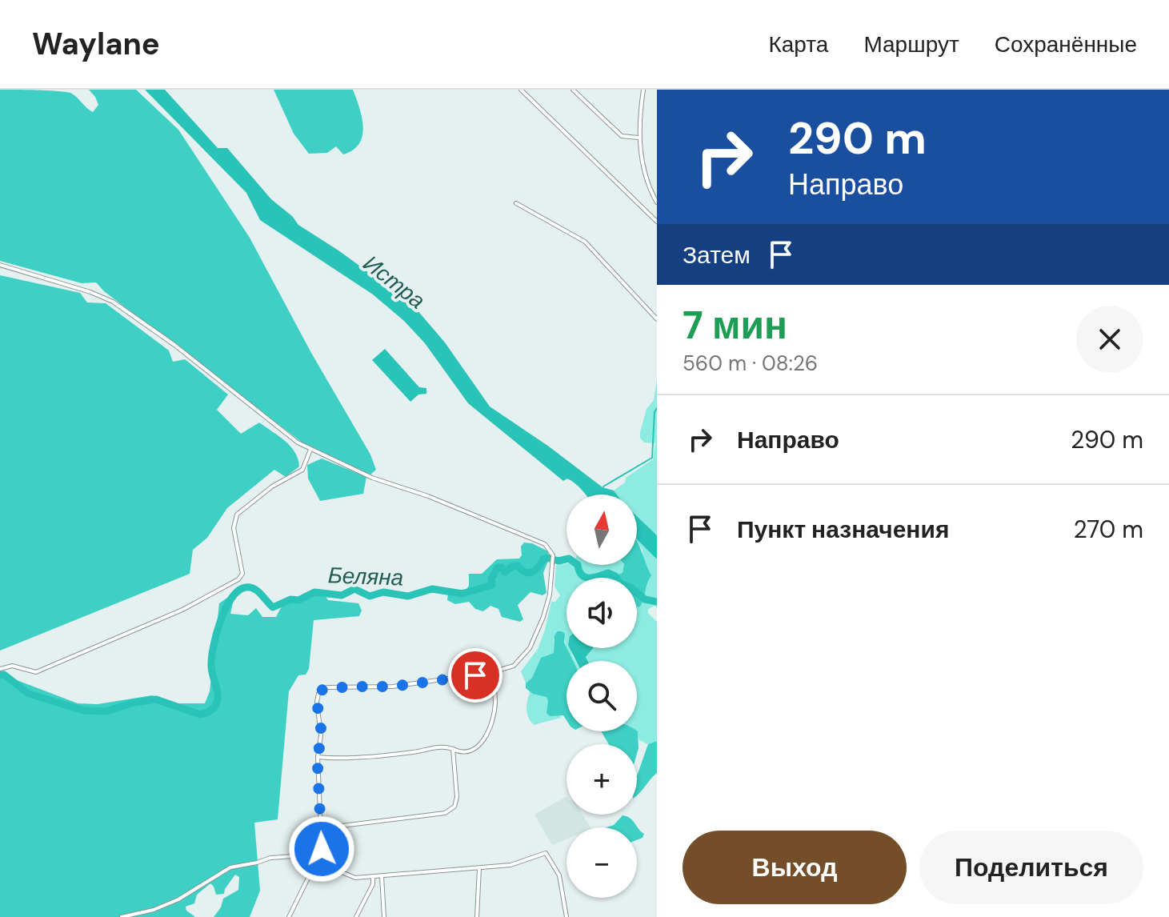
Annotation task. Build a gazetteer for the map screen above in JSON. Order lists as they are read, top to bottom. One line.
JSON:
{"water":["Истра","Беляна"],"north":"top","page":{"header":"Waylane","nav":["Карта","Маршрут","Сохранённые"],"turn":["290 m","Направо"],"then":"Затем","heading":["7 мин","560 m · 08:26"],"list":[{"name":"Направо","value":"290 m"},{"name":"Пункт назначения","value":"270 m"}],"map_buttons":["+","−"],"buttons":["Выход","Поделиться"]}}
